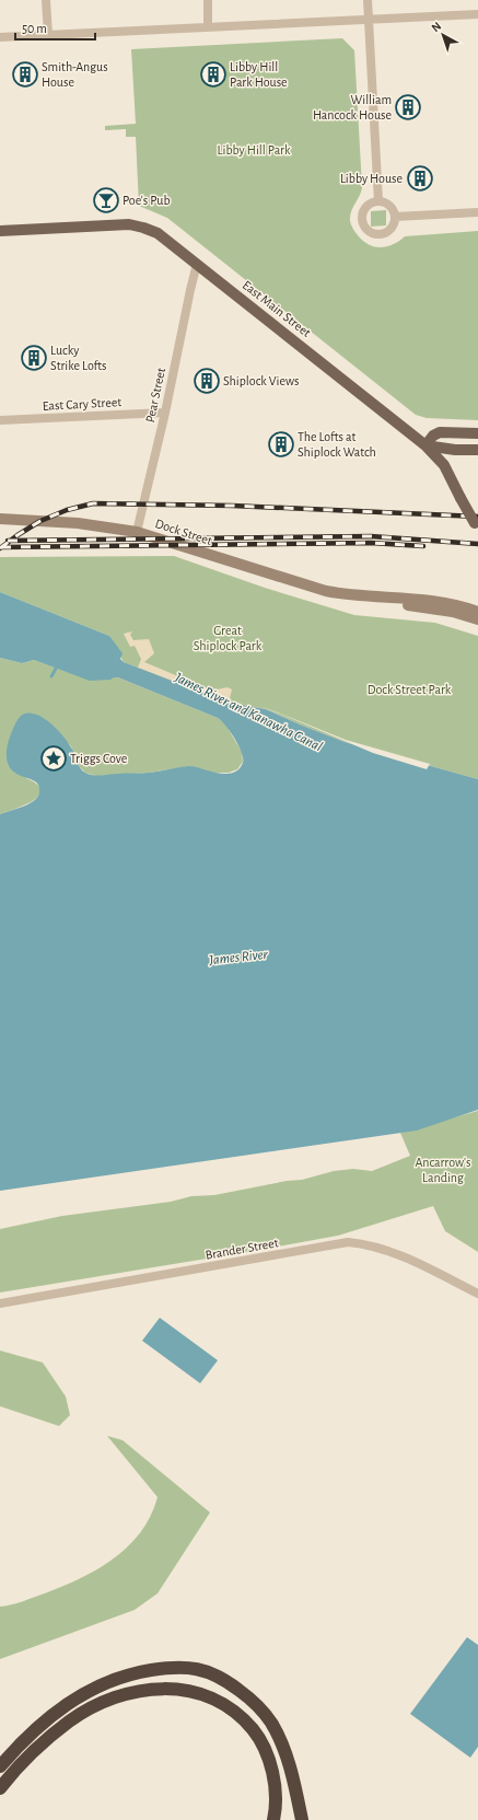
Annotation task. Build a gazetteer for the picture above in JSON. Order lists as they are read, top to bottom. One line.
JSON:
{"streets":{"main road":["East Main Street","Dock Street"],"street":["Pear Street","East Cary Street","Brander Street"]},"crossings":[["East Main Street","Pear Street"],["Pear Street","East Cary Street"],["Pear Street","Dock Street"]],"water":["James River and Kanawha Canal","James River"],"parks":["Libby Hill Park","Great Shiplock Park","Dock Street Park","Ancarrow's Landing"],"places":{"building":["Smith-Angus House","Libby Hill Park House","William Hancock House","Libby House","Lucky Strike Lofts","Shiplock Views","The Lofts at Shiplock Watch"],"bar":["Poe's Pub"],"place":["Triggs Cove"]},"scale_bar":"50 m","north":"top left"}
